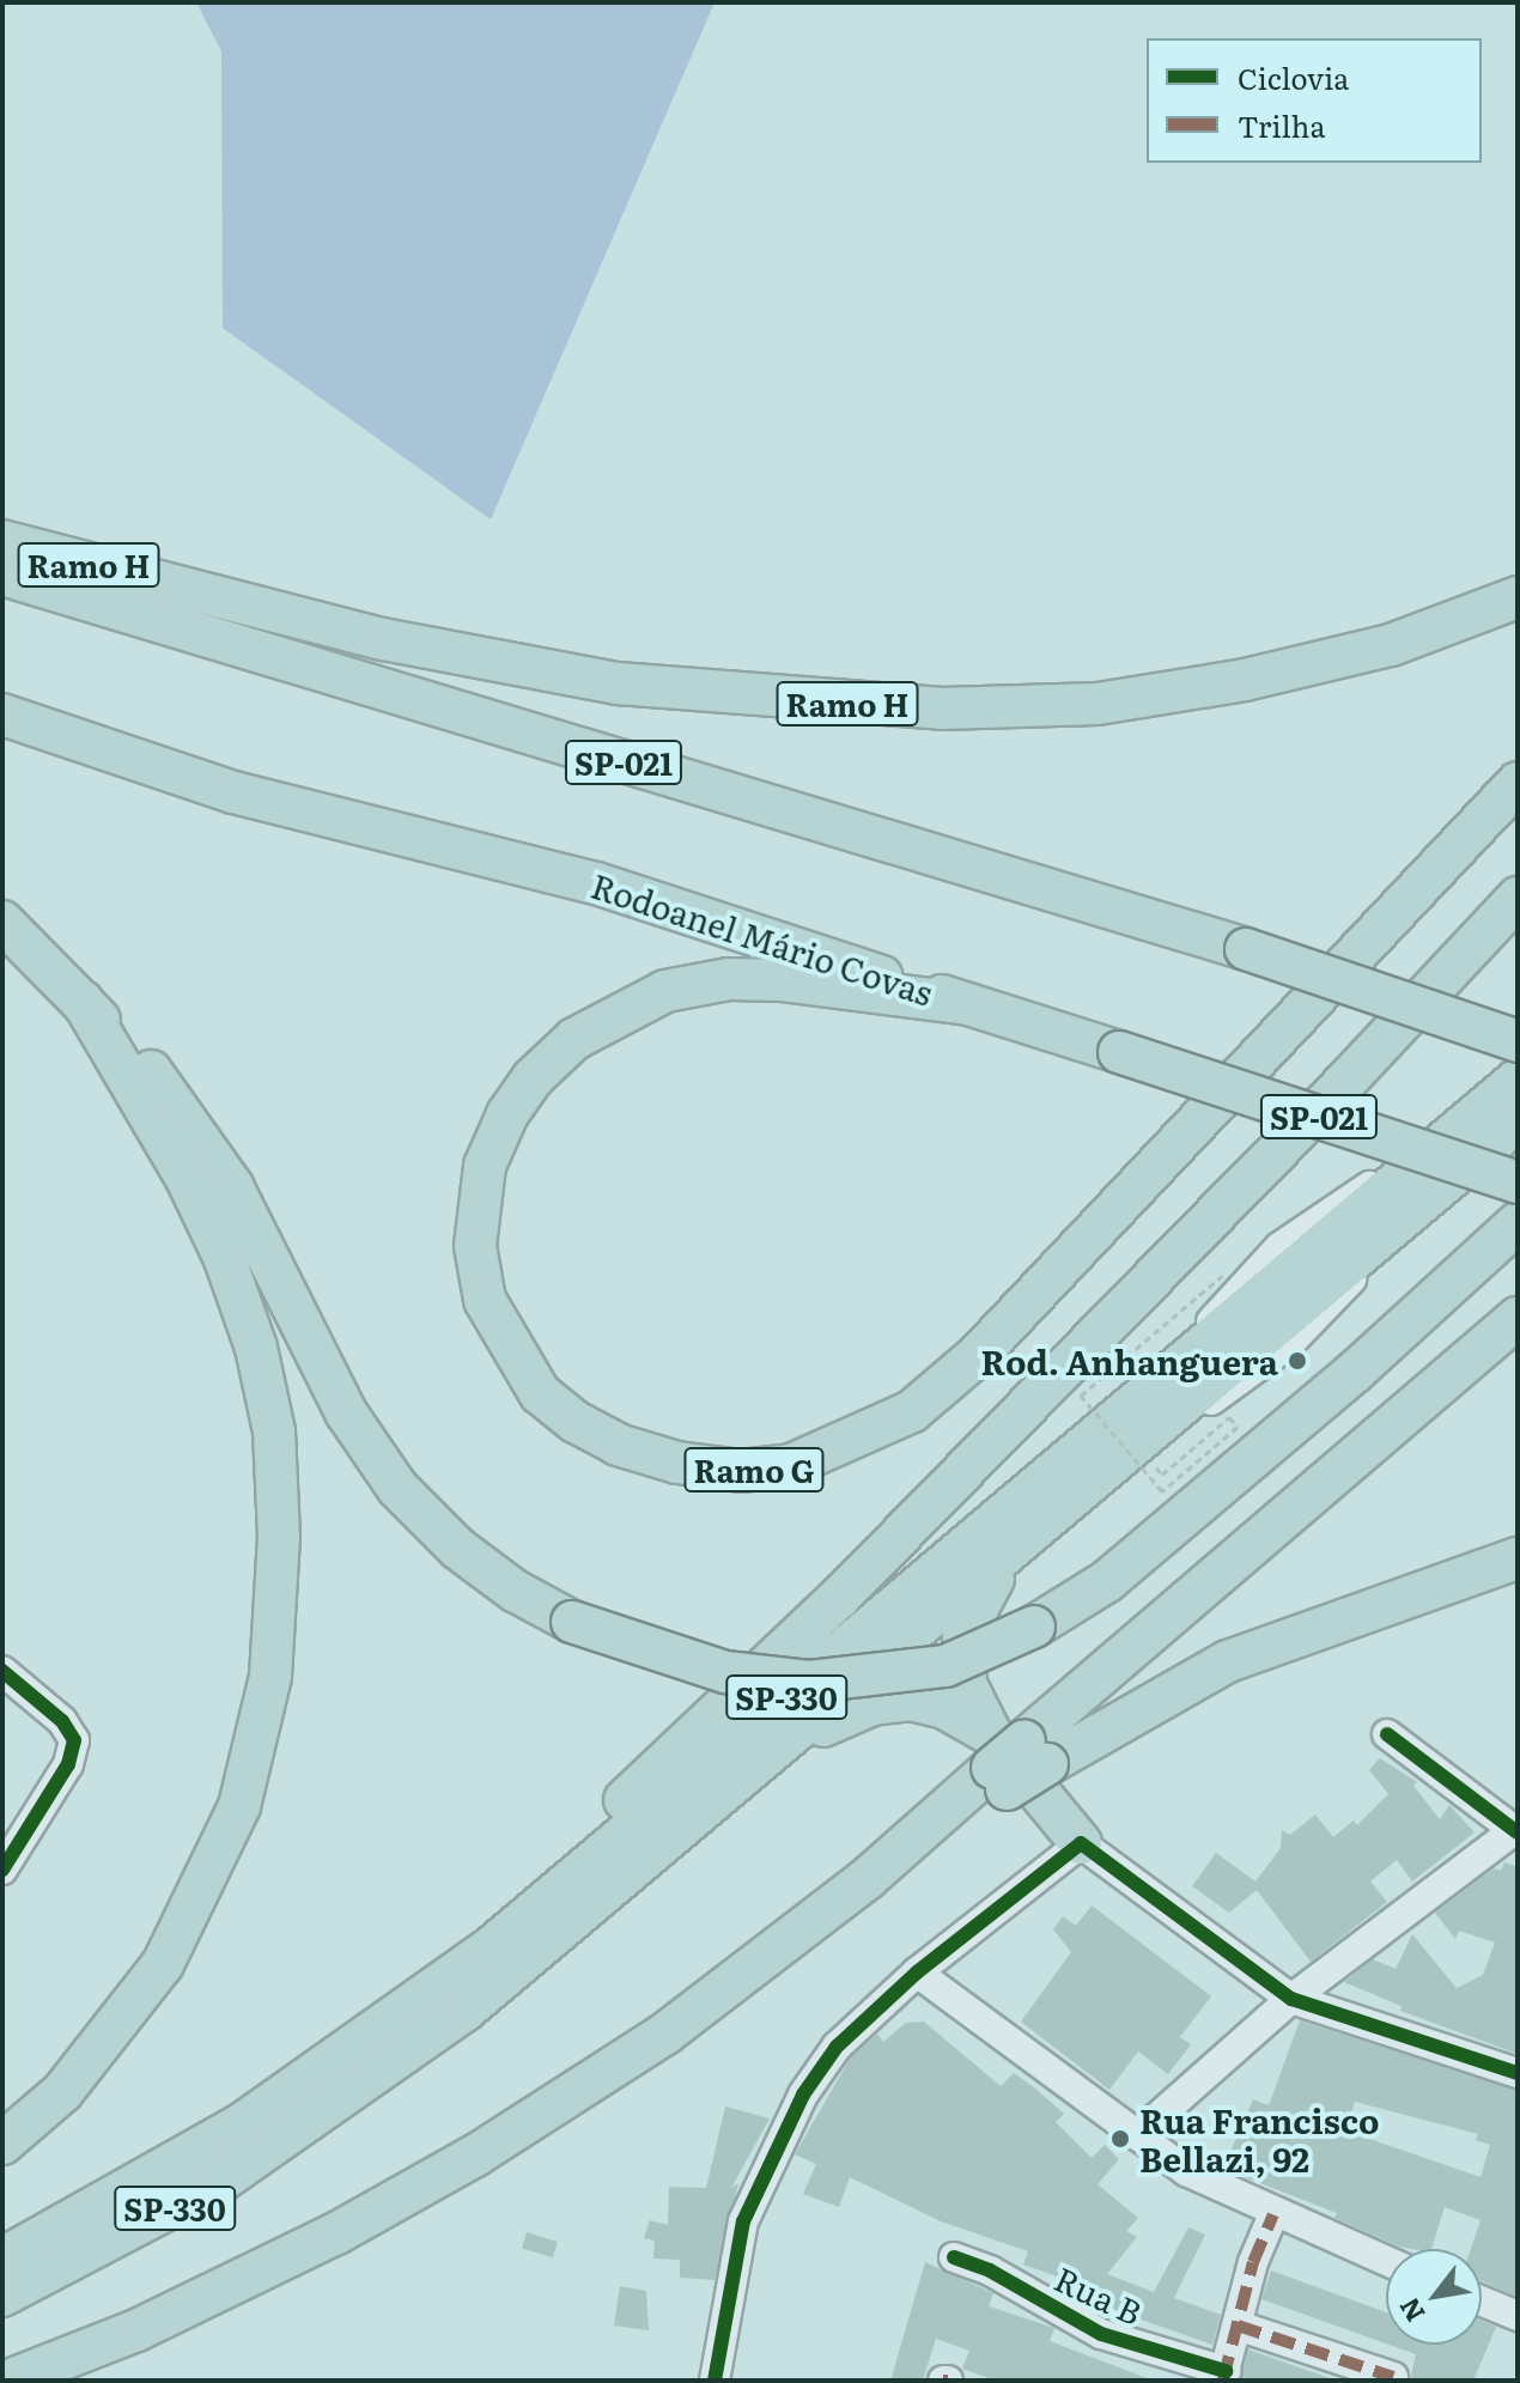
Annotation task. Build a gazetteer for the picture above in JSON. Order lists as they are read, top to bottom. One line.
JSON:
{"streets":{"highway":["Ramo H","SP-021","Rodoanel Mário Covas","Ramo G","SP-330"],"street":["Rua B"]},"crossings":[["Rodoanel Mário Covas","Ramo G"]],"places":["Rod. Anhanguera","Rua Francisco Bellazi, 92"],"legend":["Ciclovia","Trilha"],"north":"bottom left"}
